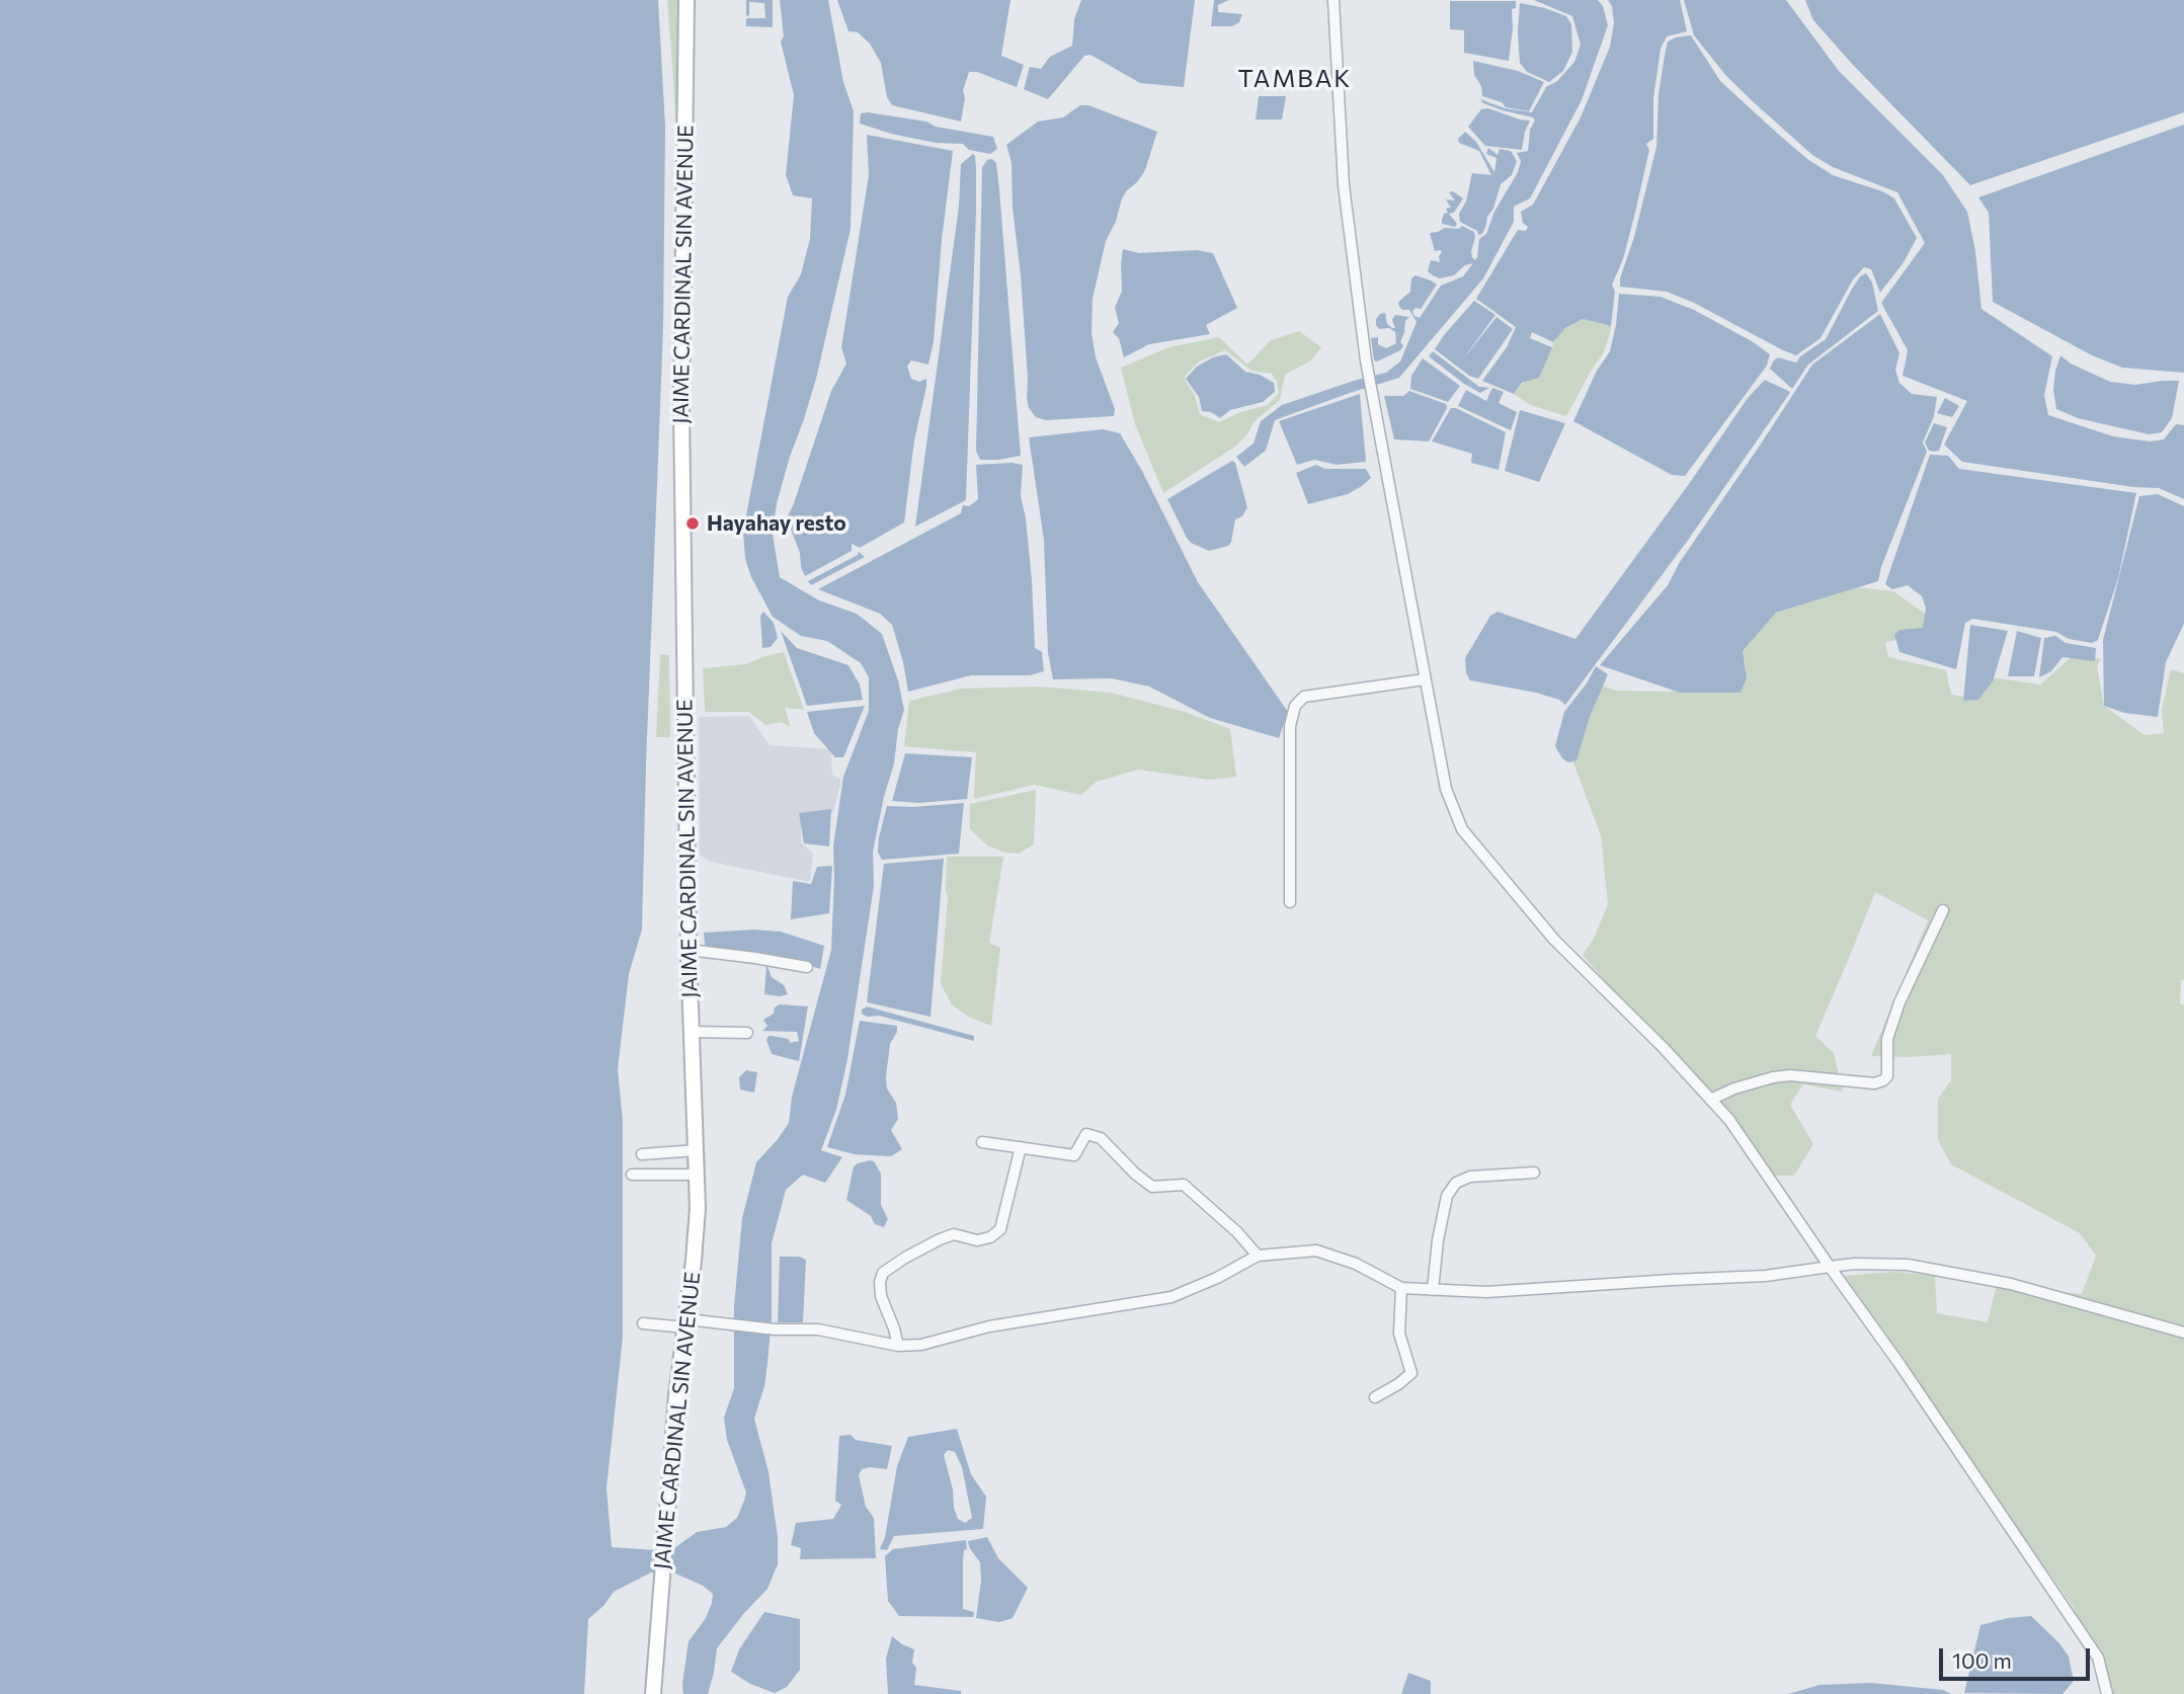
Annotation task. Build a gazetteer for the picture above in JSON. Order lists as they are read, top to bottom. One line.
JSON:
{"streets":{"main road":["JAIME CARDINAL SIN AVENUE"]},"districts":["TAMBAK"],"places":["Hayahay resto"],"scale_bar":"100 m"}
